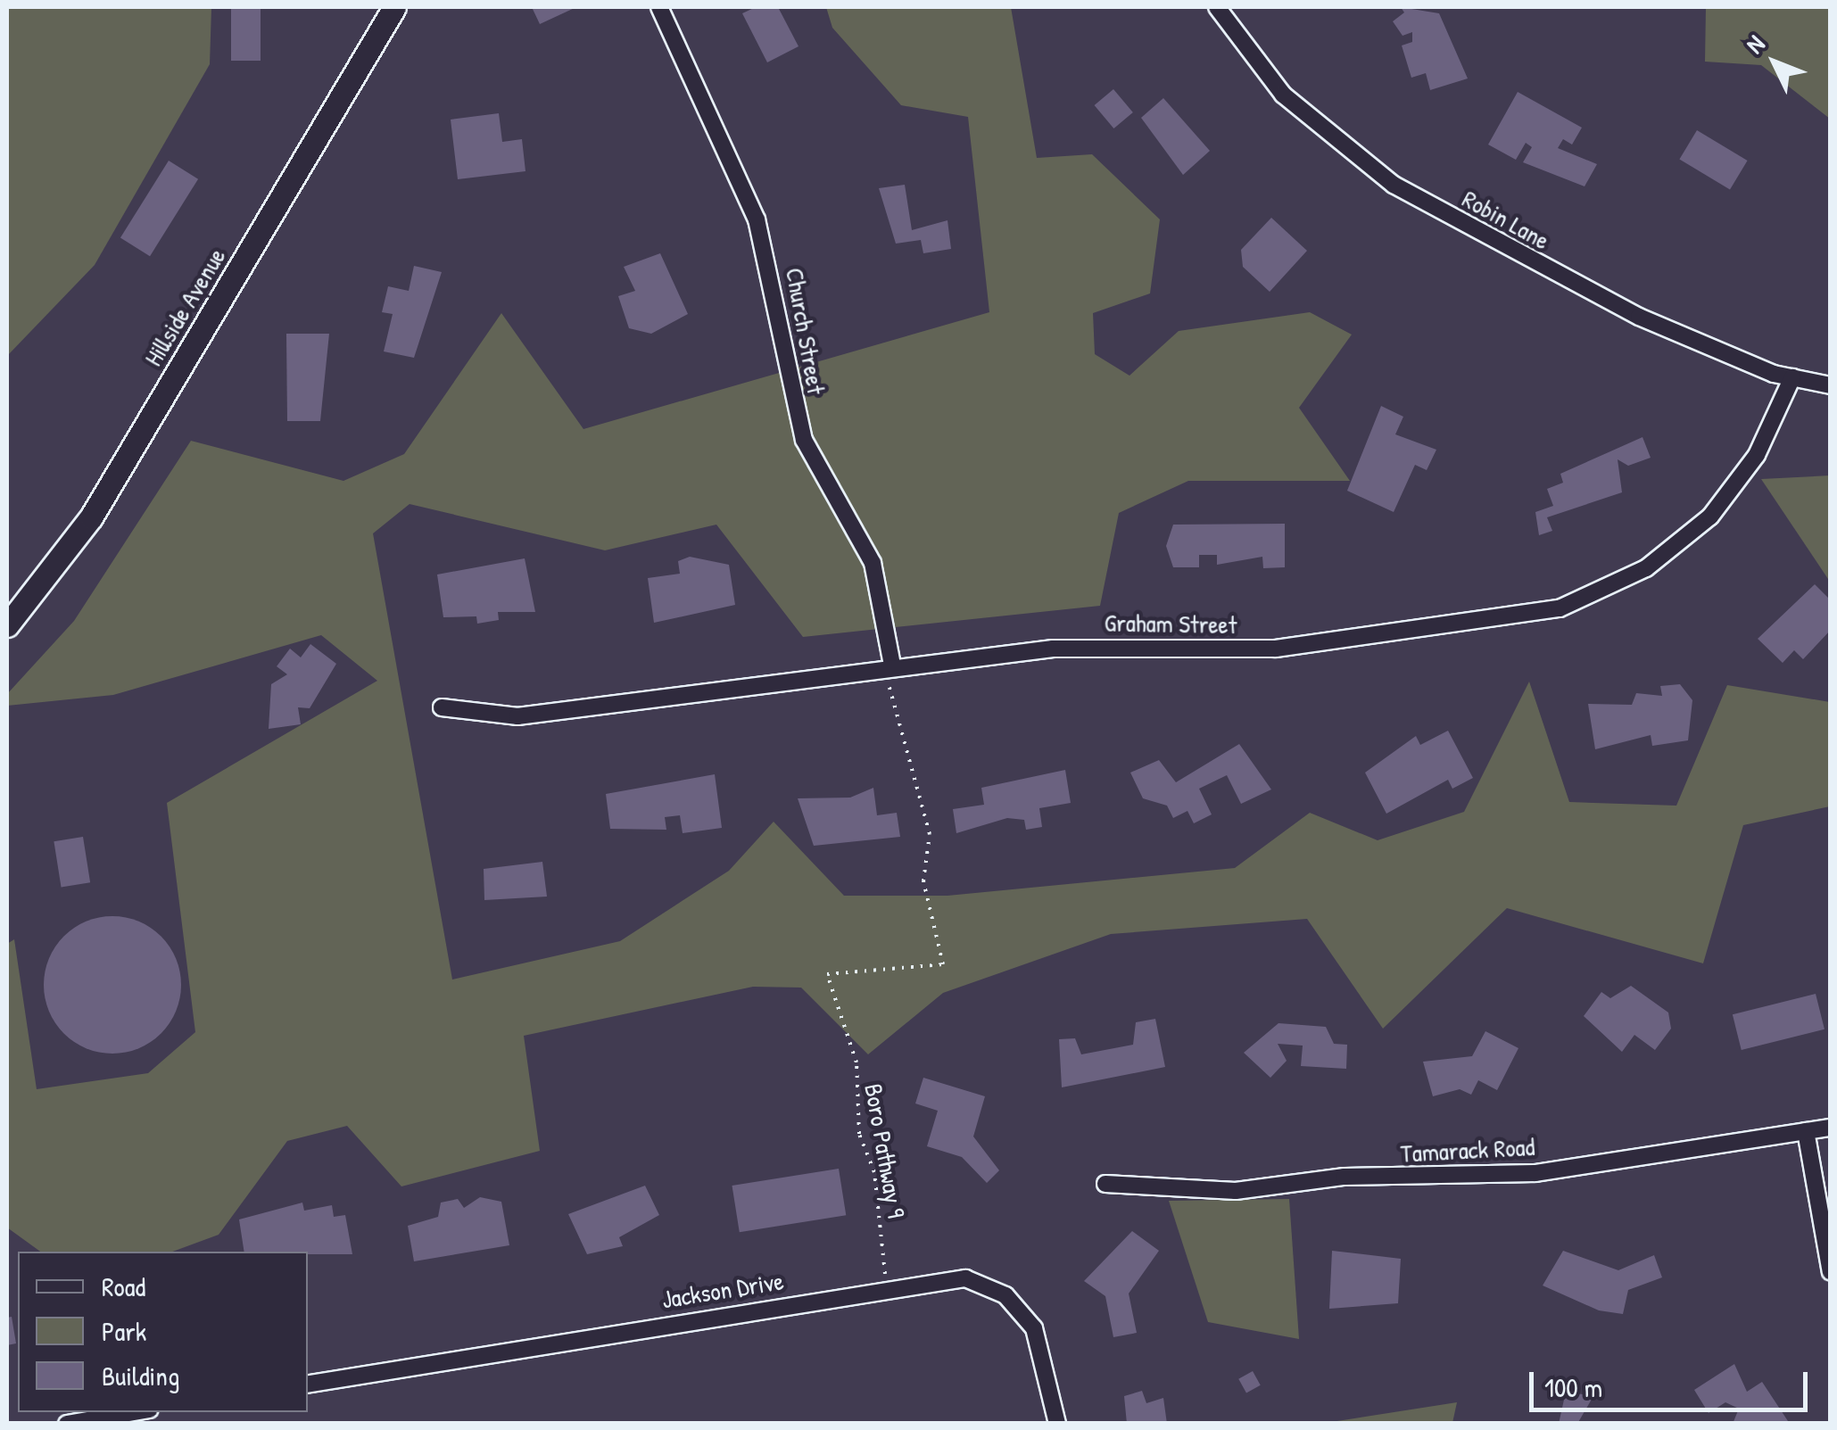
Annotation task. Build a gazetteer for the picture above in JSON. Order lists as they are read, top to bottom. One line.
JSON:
{"streets":{"main road":["Hillside Avenue"],"street":["Robin Lane","Church Street","Graham Street","Tamarack Road","Jackson Drive"],"path":["Boro Pathway 9"]},"crossings":[["Robin Lane","Graham Street"],["Church Street","Graham Street"],["Church Street","Boro Pathway 9"],["Graham Street","Boro Pathway 9"],["Boro Pathway 9","Jackson Drive"]],"legend":["Road","Park","Building"],"scale_bar":"100 m","north":"top left"}
